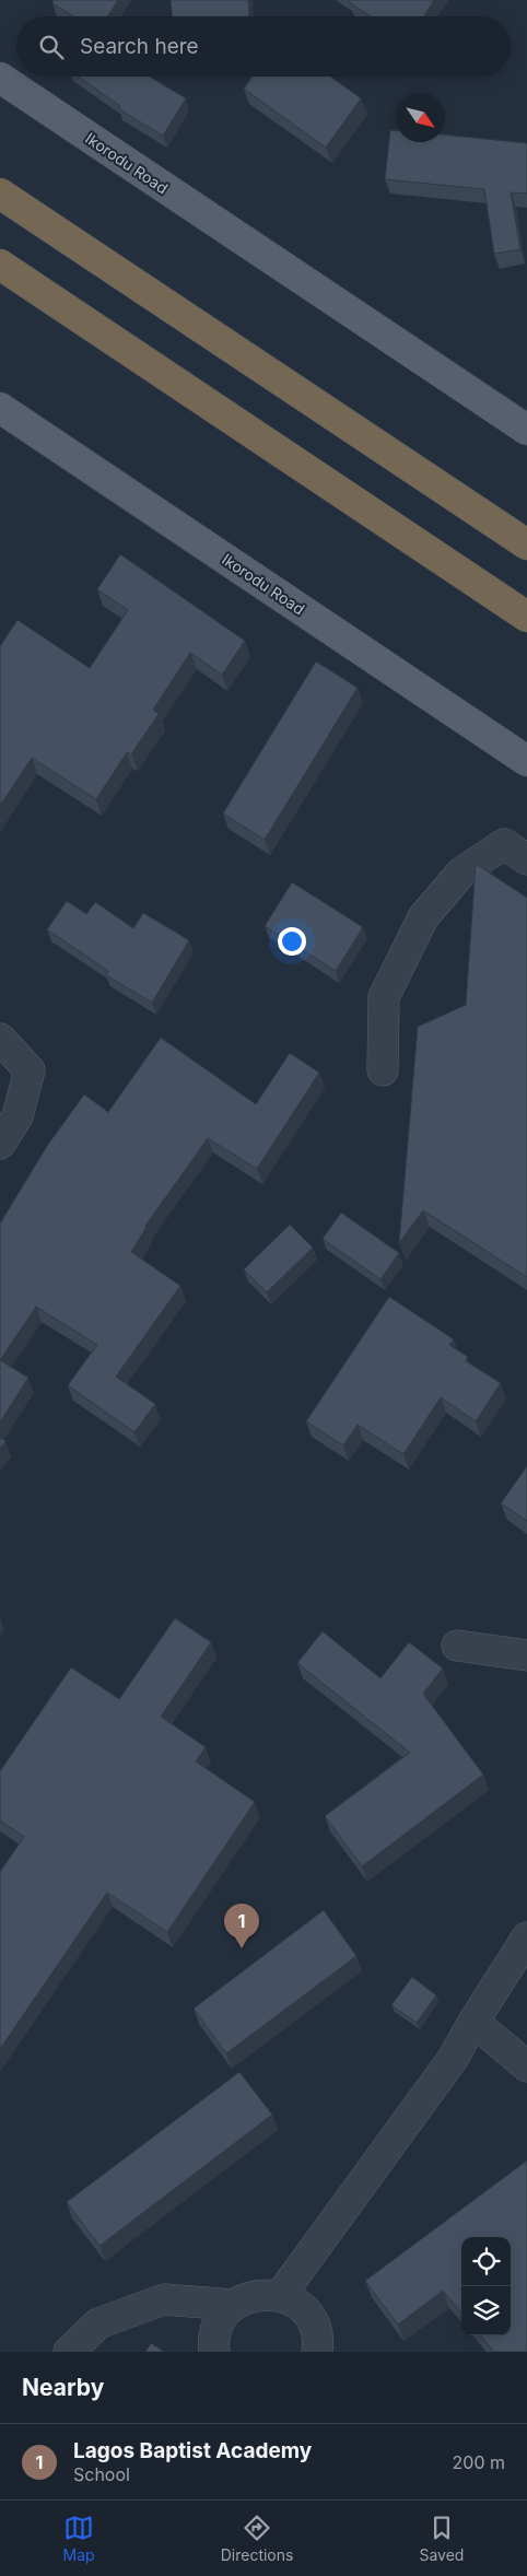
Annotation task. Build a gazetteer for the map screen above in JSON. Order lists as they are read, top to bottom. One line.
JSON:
{"streets":{"main road":["Ikorodu Road"]},"north":"bottom right","page":{"search":"Search here","pins":"1","heading":"Nearby","list":[{"mark":"1","name":"Lagos Baptist Academy","note":"School","value":"200 m"}],"nav":["Map","Directions","Saved"]}}
